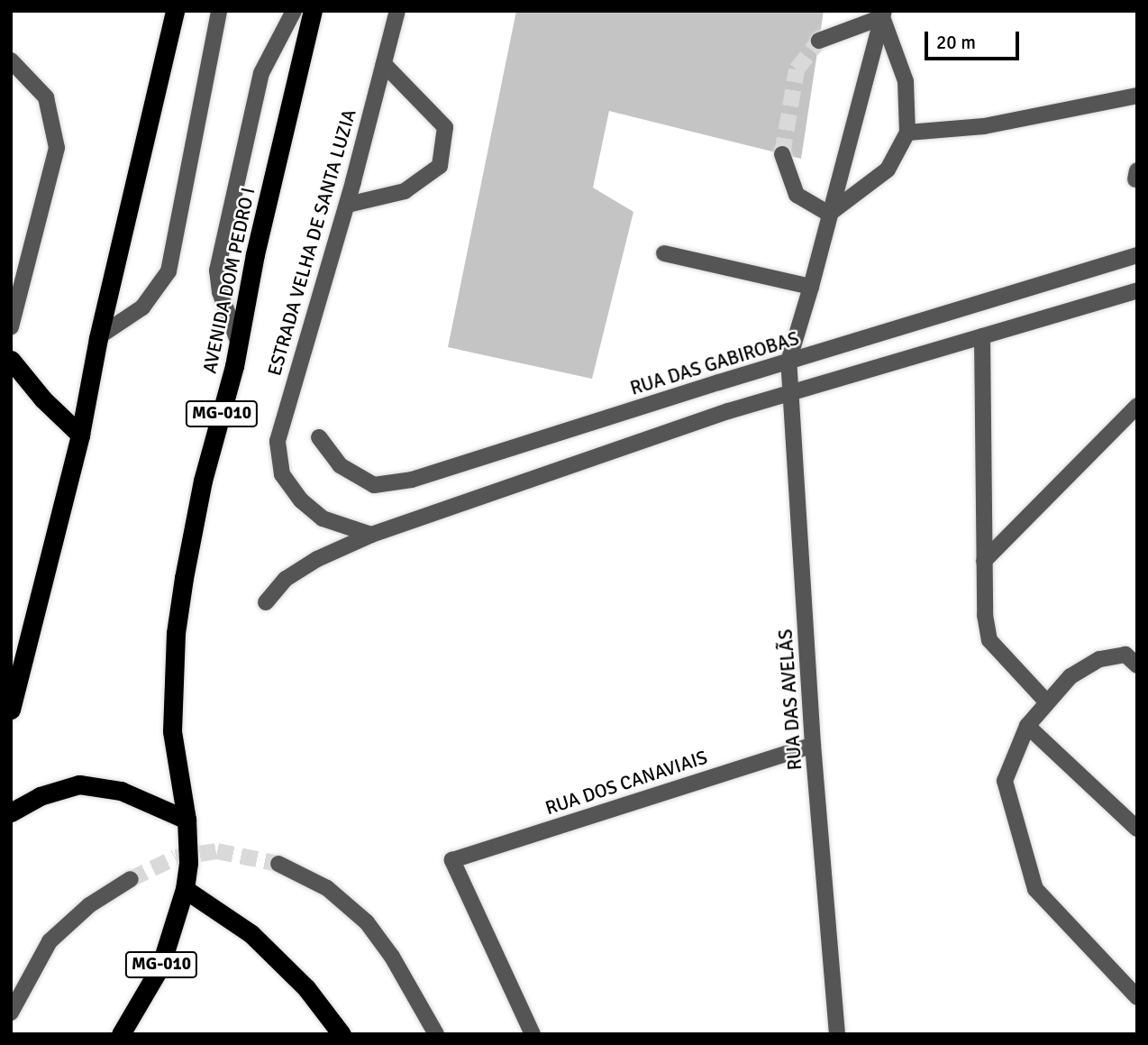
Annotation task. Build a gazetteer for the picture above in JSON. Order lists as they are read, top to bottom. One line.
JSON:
{"streets":{"highway":["AVENIDA DOM PEDRO I","MG-010"],"street":["ESTRADA VELHA DE SANTA LUZIA","RUA DAS GABIROBAS","RUA DAS AVELÃS","RUA DOS CANAVIAIS"]},"crossings":[["RUA DAS GABIROBAS","RUA DAS AVELÃS"],["RUA DAS AVELÃS","RUA DOS CANAVIAIS"]],"scale_bar":"20 m"}
